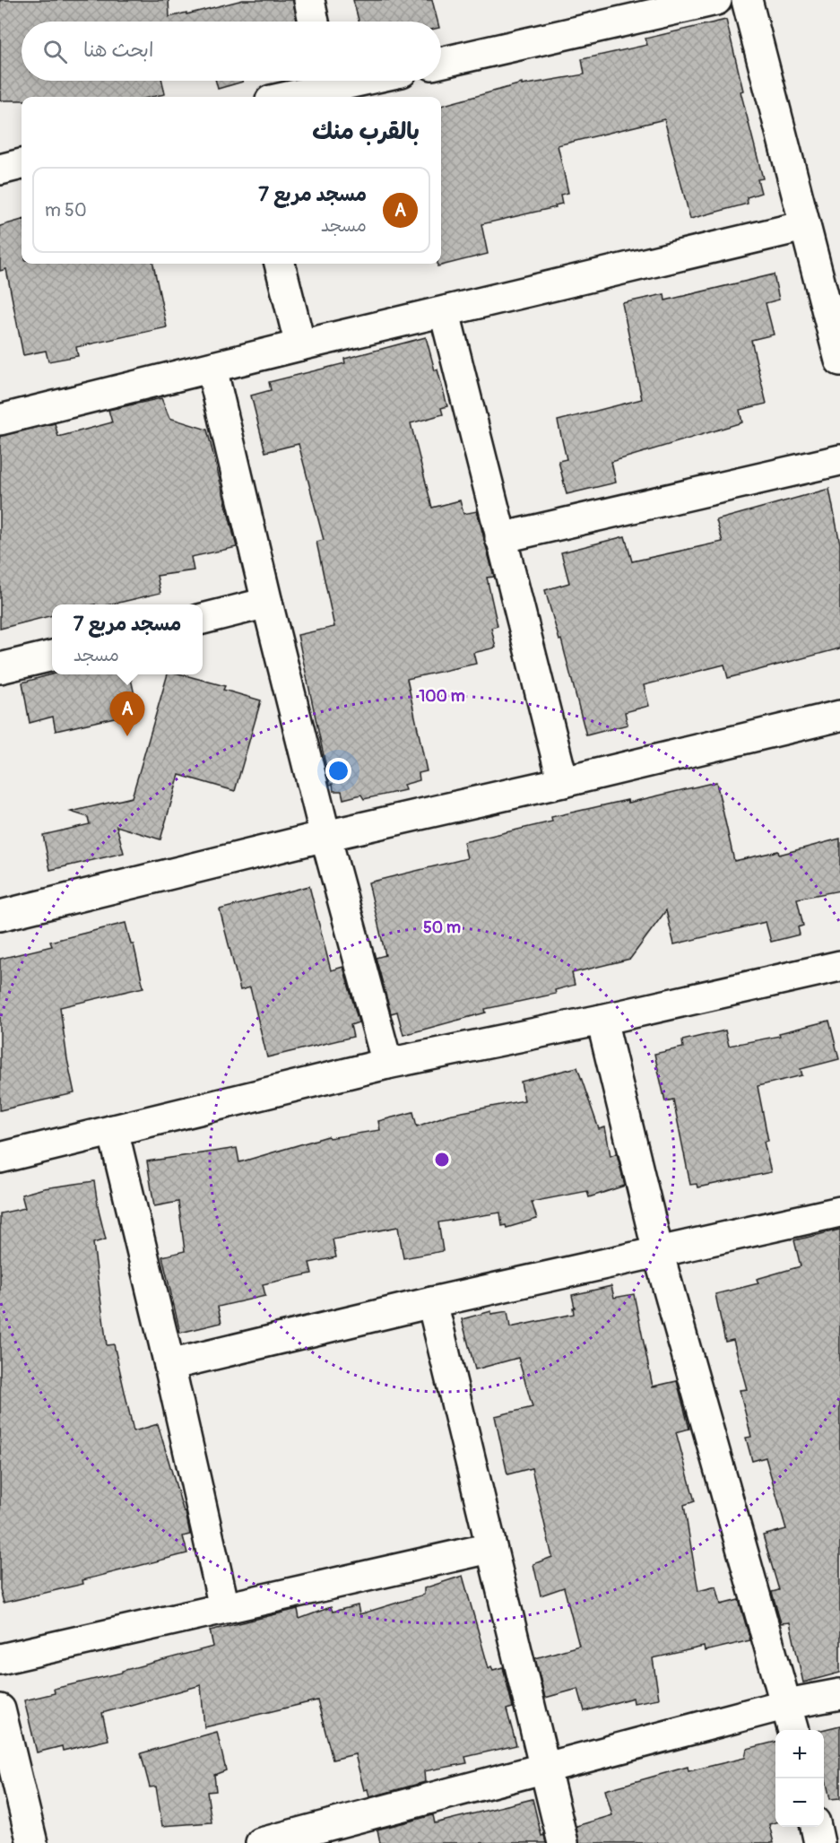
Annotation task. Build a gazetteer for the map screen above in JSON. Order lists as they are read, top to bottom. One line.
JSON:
{"page":{"search":"ابحث هنا","heading":"بالقرب منك","list":[{"mark":"A","name":"مسجد مربع 7","note":"مسجد","value":"50 m"}],"popup":["مسجد مربع 7","مسجد"],"pins":"A","map_buttons":["+","−"]},"rings":["100 m","50 m"]}
